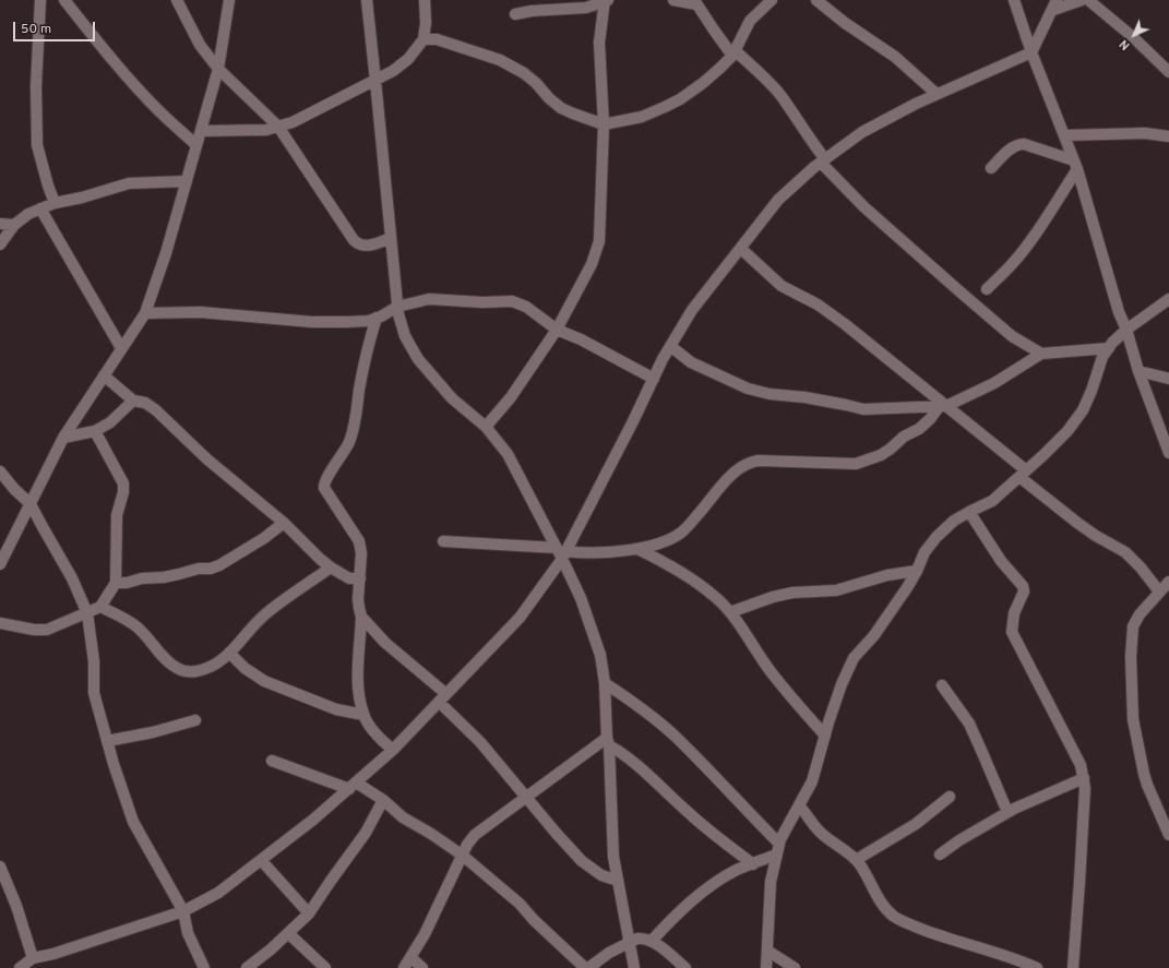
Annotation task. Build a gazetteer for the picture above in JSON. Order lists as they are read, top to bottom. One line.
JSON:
{"scale_bar":"50 m","north":"bottom left"}
